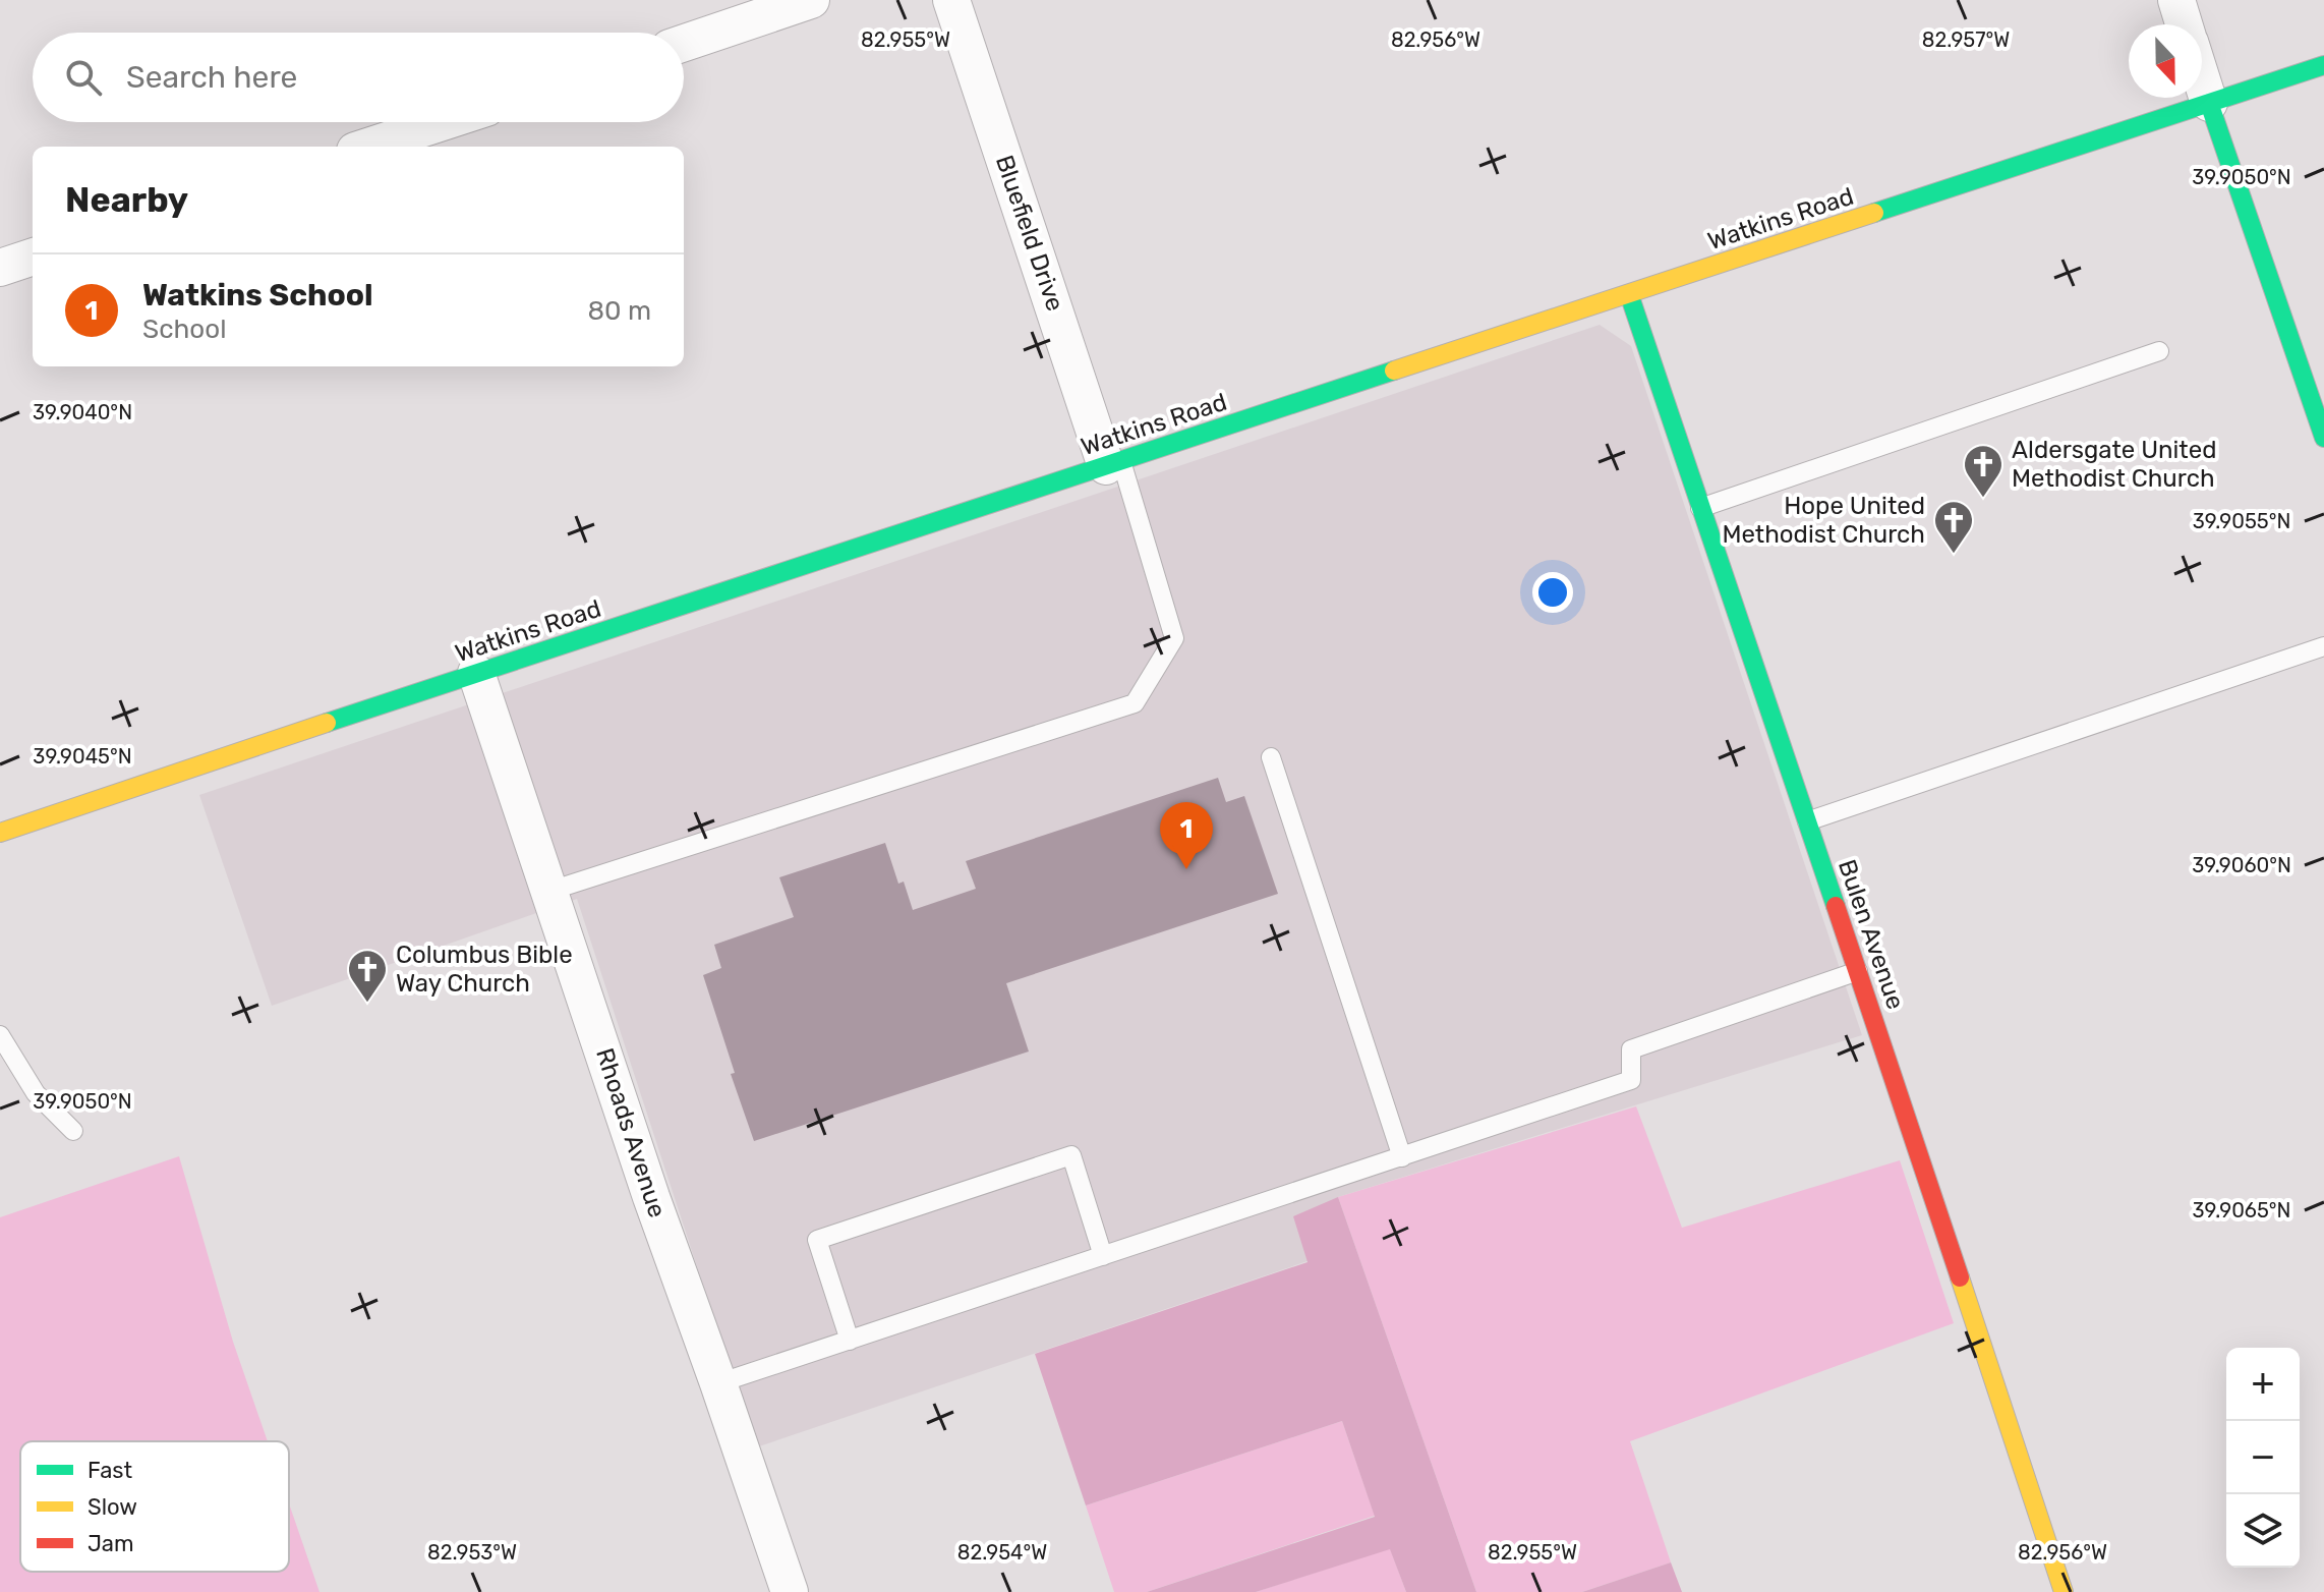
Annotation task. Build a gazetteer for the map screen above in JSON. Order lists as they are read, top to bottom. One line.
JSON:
{"streets":{"street":["Watkins Road","Bluefield Drive","Bulen Avenue","Rhoads Avenue"]},"crossings":[["Watkins Road","Bluefield Drive"],["Watkins Road","Bulen Avenue"],["Watkins Road","Rhoads Avenue"]],"places":{"church":["Aldersgate United Methodist Church","Hope United Methodist Church","Columbus Bible Way Church"]},"legend":["Fast","Slow","Jam"],"north":"bottom","page":{"search":"Search here","heading":"Nearby","list":[{"mark":"1","name":"Watkins School","note":"School","value":"80 m"}],"pins":"1","map_buttons":["+","−"]},"coordinates":["82.955°W","82.956°W","82.957°W","39.9050°N","39.9040°N","39.9055°N","39.9045°N","39.9060°N","39.9065°N","82.953°W","82.954°W"]}
